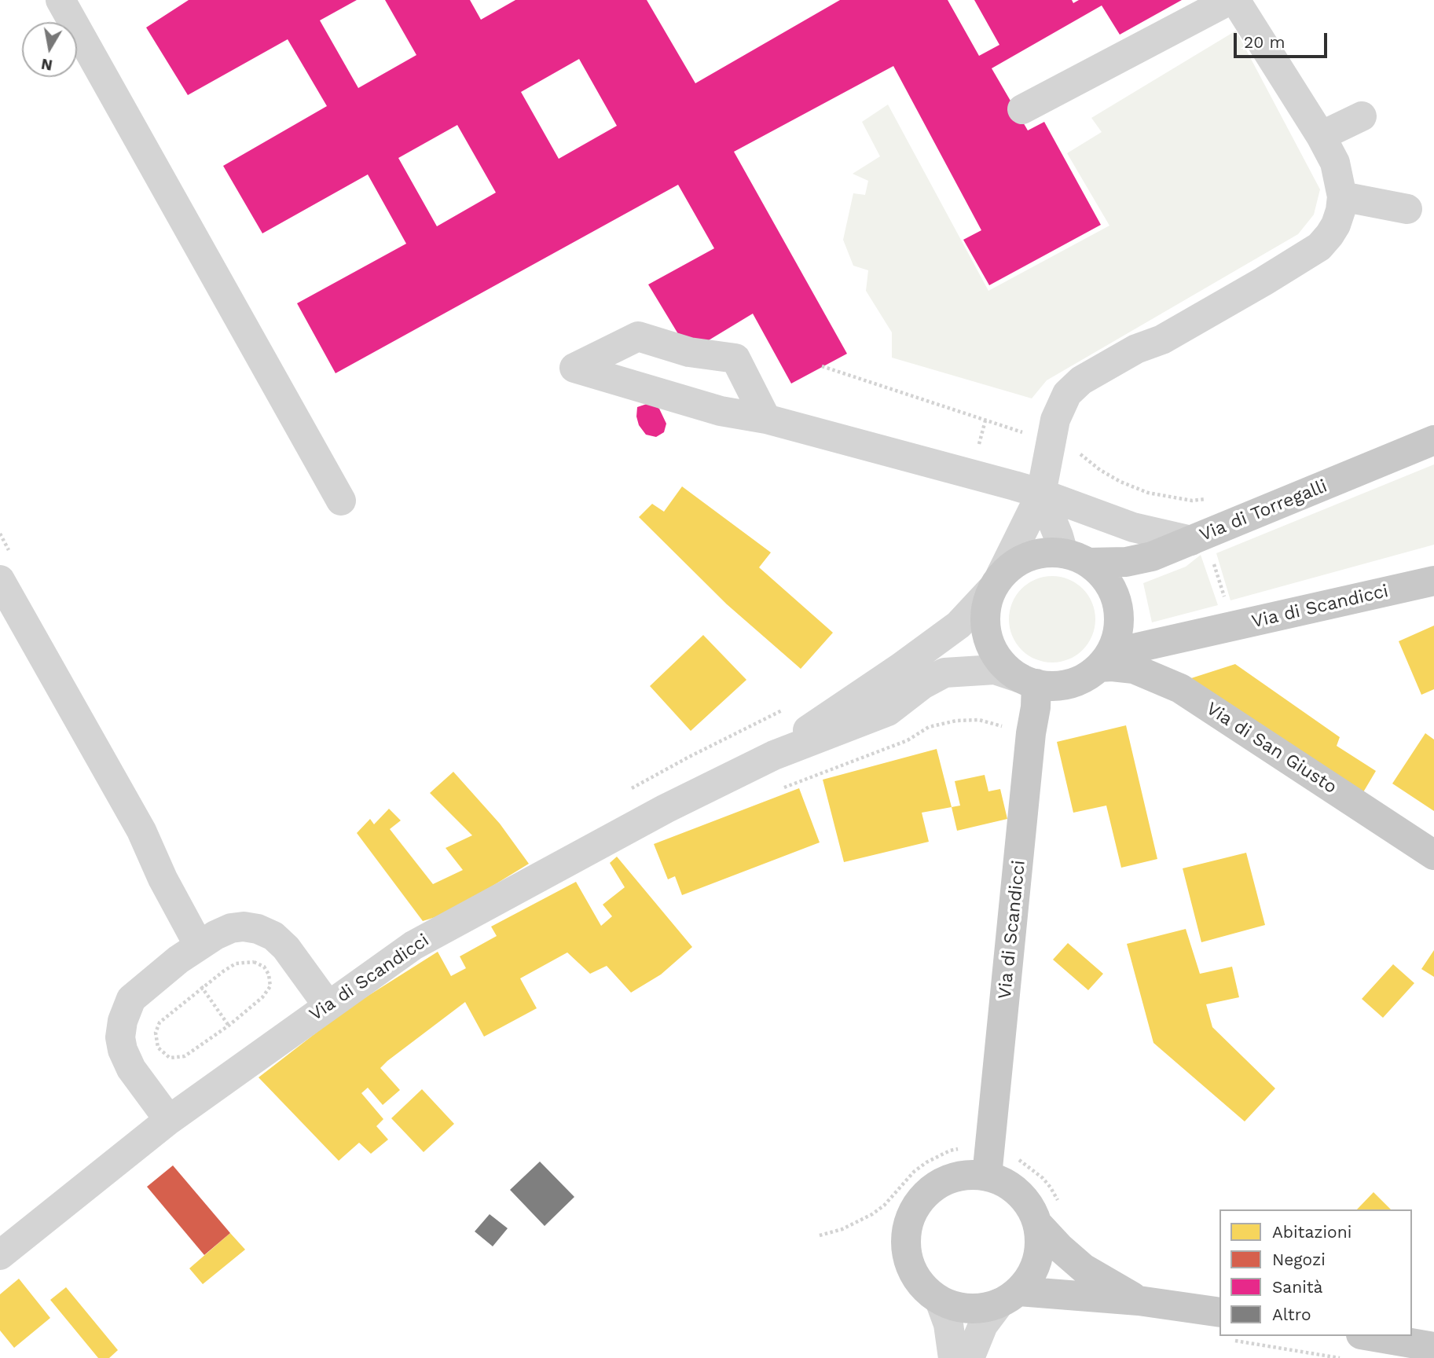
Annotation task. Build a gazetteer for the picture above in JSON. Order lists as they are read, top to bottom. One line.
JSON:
{"streets":{"main road":["Via di Torregalli","Via di Scandicci","Via di San Giusto"]},"crossings":[["Via di Torregalli","Via di Scandicci"],["Via di Torregalli","Via di San Giusto"],["Via di Scandicci","Via di San Giusto"]],"legend":["Abitazioni","Negozi","Sanità","Altro"],"scale_bar":"20 m","north":"bottom"}
